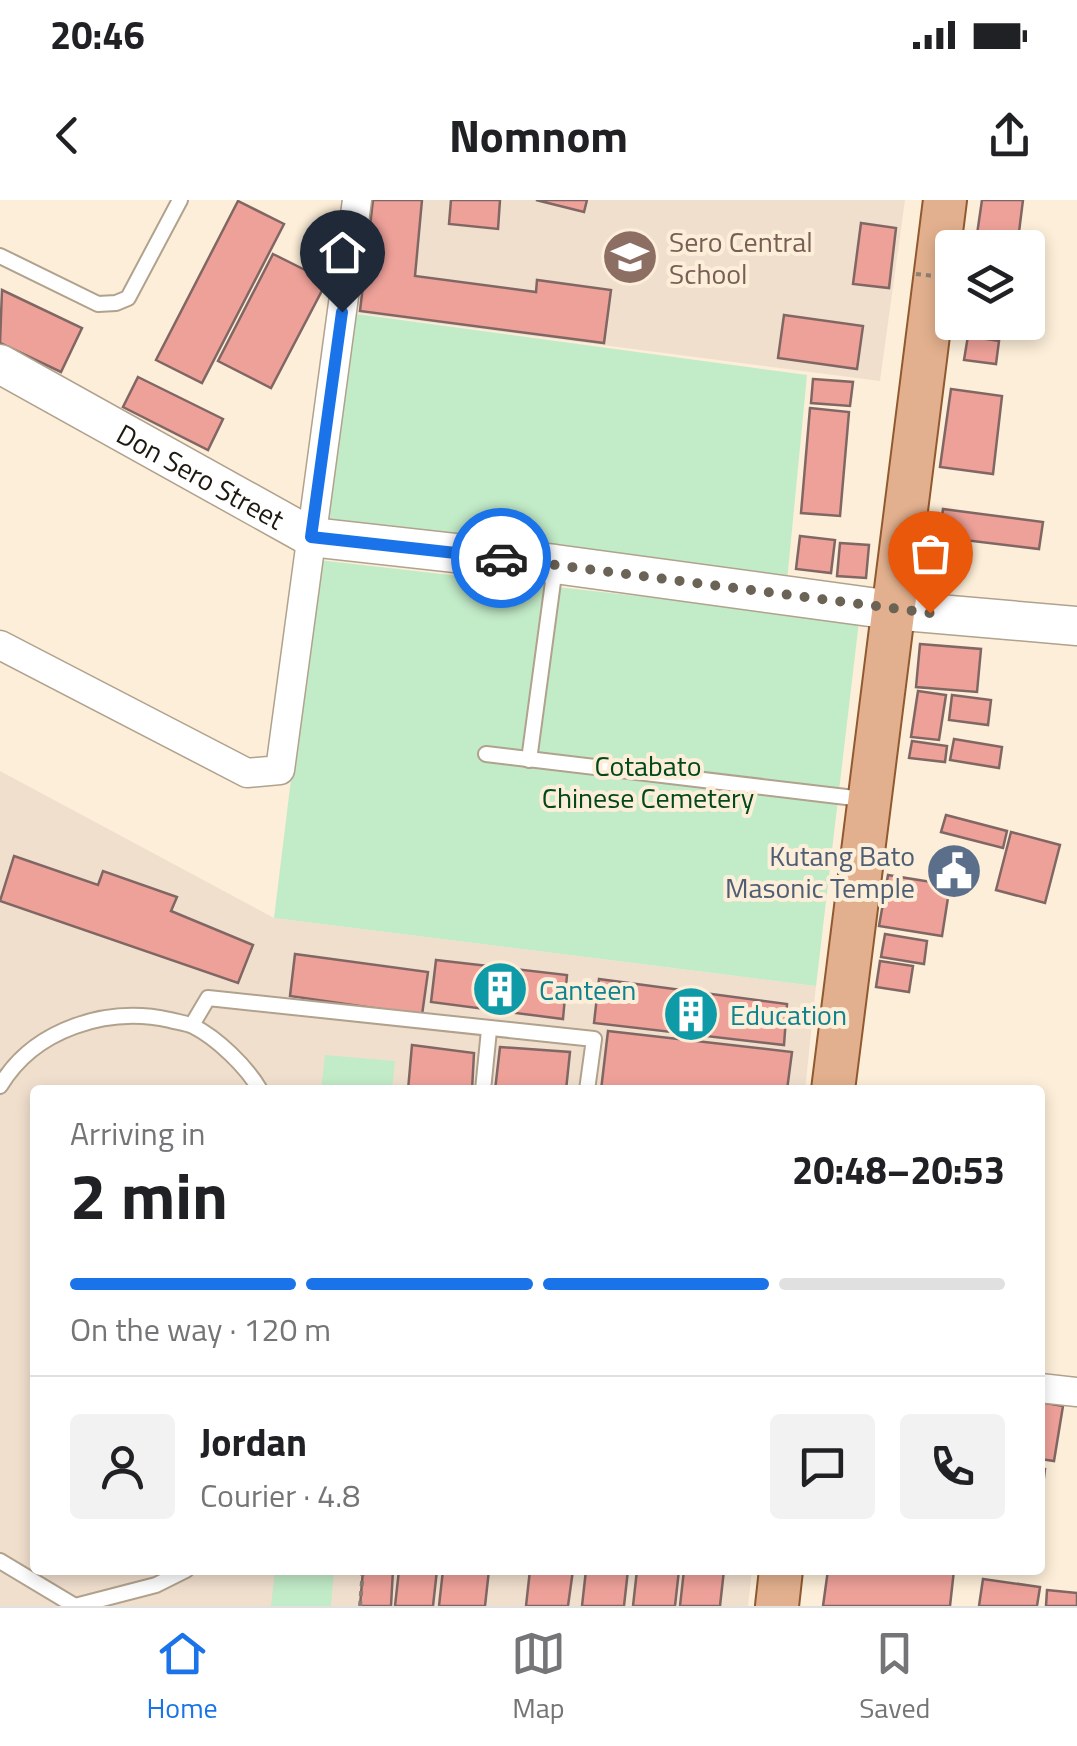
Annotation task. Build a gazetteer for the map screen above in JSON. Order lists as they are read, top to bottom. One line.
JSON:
{"streets":{"main road":["Don Sero Street"]},"parks":["Cotabato Chinese Cemetery"],"places":{"school or university":["Sero Central School"],"public building":["Kutang Bato Masonic Temple"],"building":["Canteen","Education"]},"page":{"status":"20:46","header":"Nomnom","heading":["2 min","Arriving in","20:48–20:53"],"panel":["Jordan","Courier · 4.8"],"bar":"On the way · 120 m","tabs":["Home","Map","Saved"]}}
